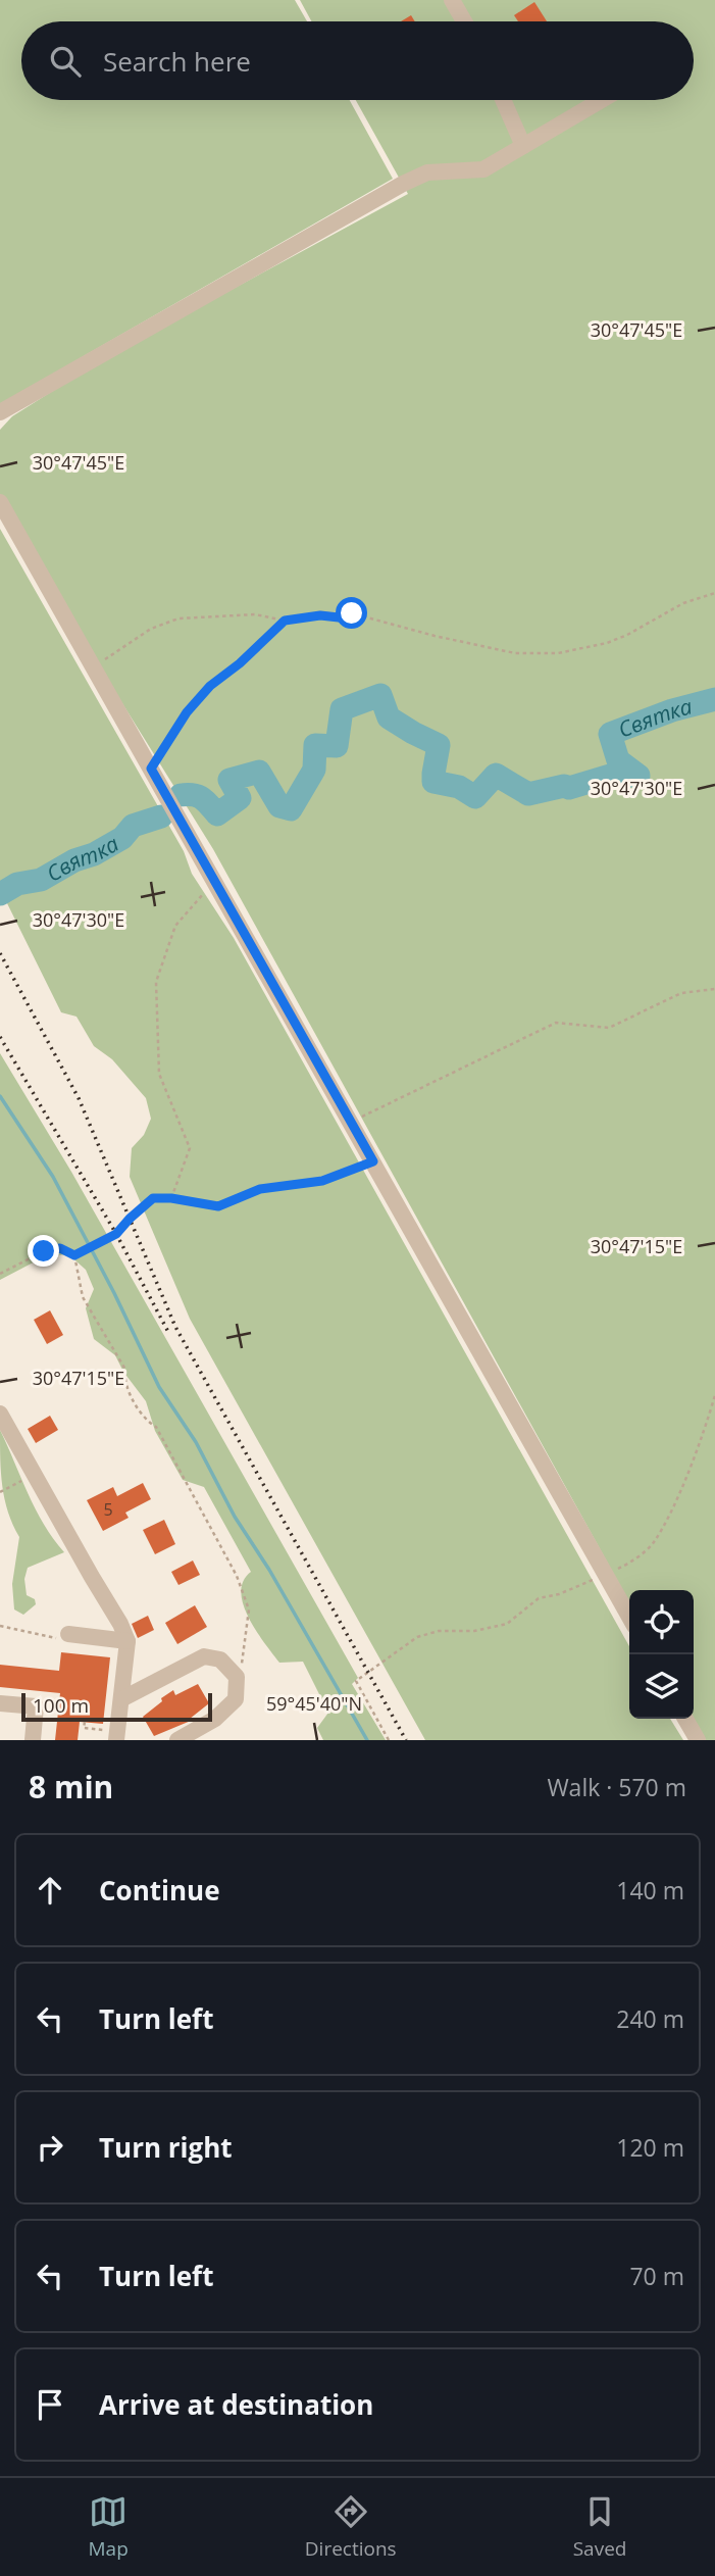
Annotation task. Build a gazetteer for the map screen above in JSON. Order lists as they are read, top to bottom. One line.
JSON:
{"water":["Святка"],"house_numbers":["5"],"scale_bar":"100 m","page":{"search":"Search here","scale":"100 m","heading":["8 min","Walk · 570 m"],"list":[["Continue","140 m"],["Turn left","240 m"],["Turn right","120 m"],["Turn left","70 m"],"Arrive at destination"],"nav":["Map","Directions","Saved"]},"coordinates":["30°47'45\"E","30°47'30\"E","30°47'15\"E","59°45'40\"N"]}
